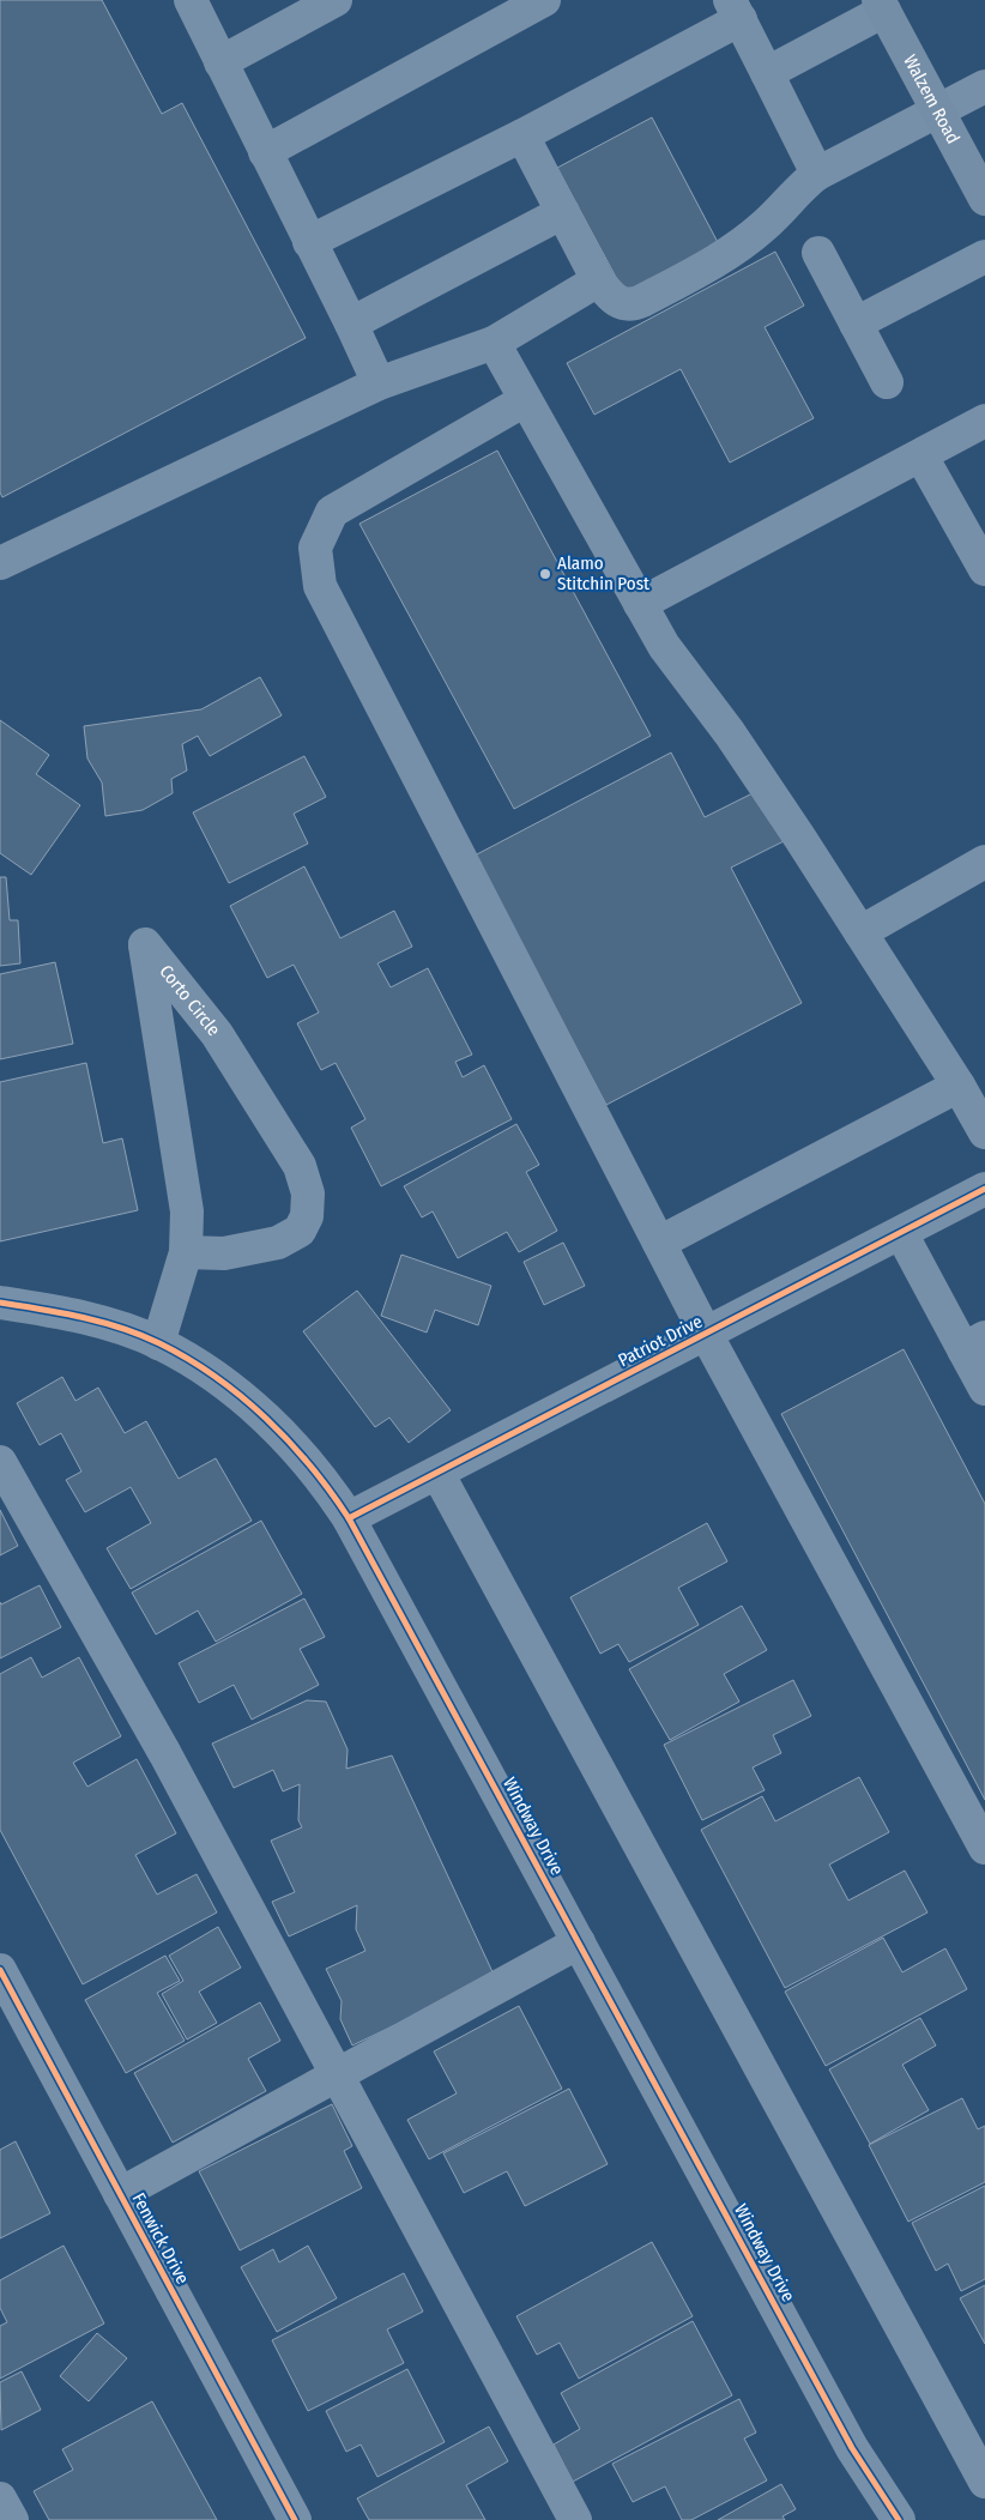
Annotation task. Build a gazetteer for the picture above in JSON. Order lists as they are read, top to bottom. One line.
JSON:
{"streets":{"main road":["Walzem Road"],"street":["Corto Circle","Patriot Drive","Windway Drive","Fenwick Drive"]},"crossings":[["Corto Circle","Windway Drive"],["Patriot Drive","Windway Drive"]],"places":["Alamo Stitchin Post"]}
